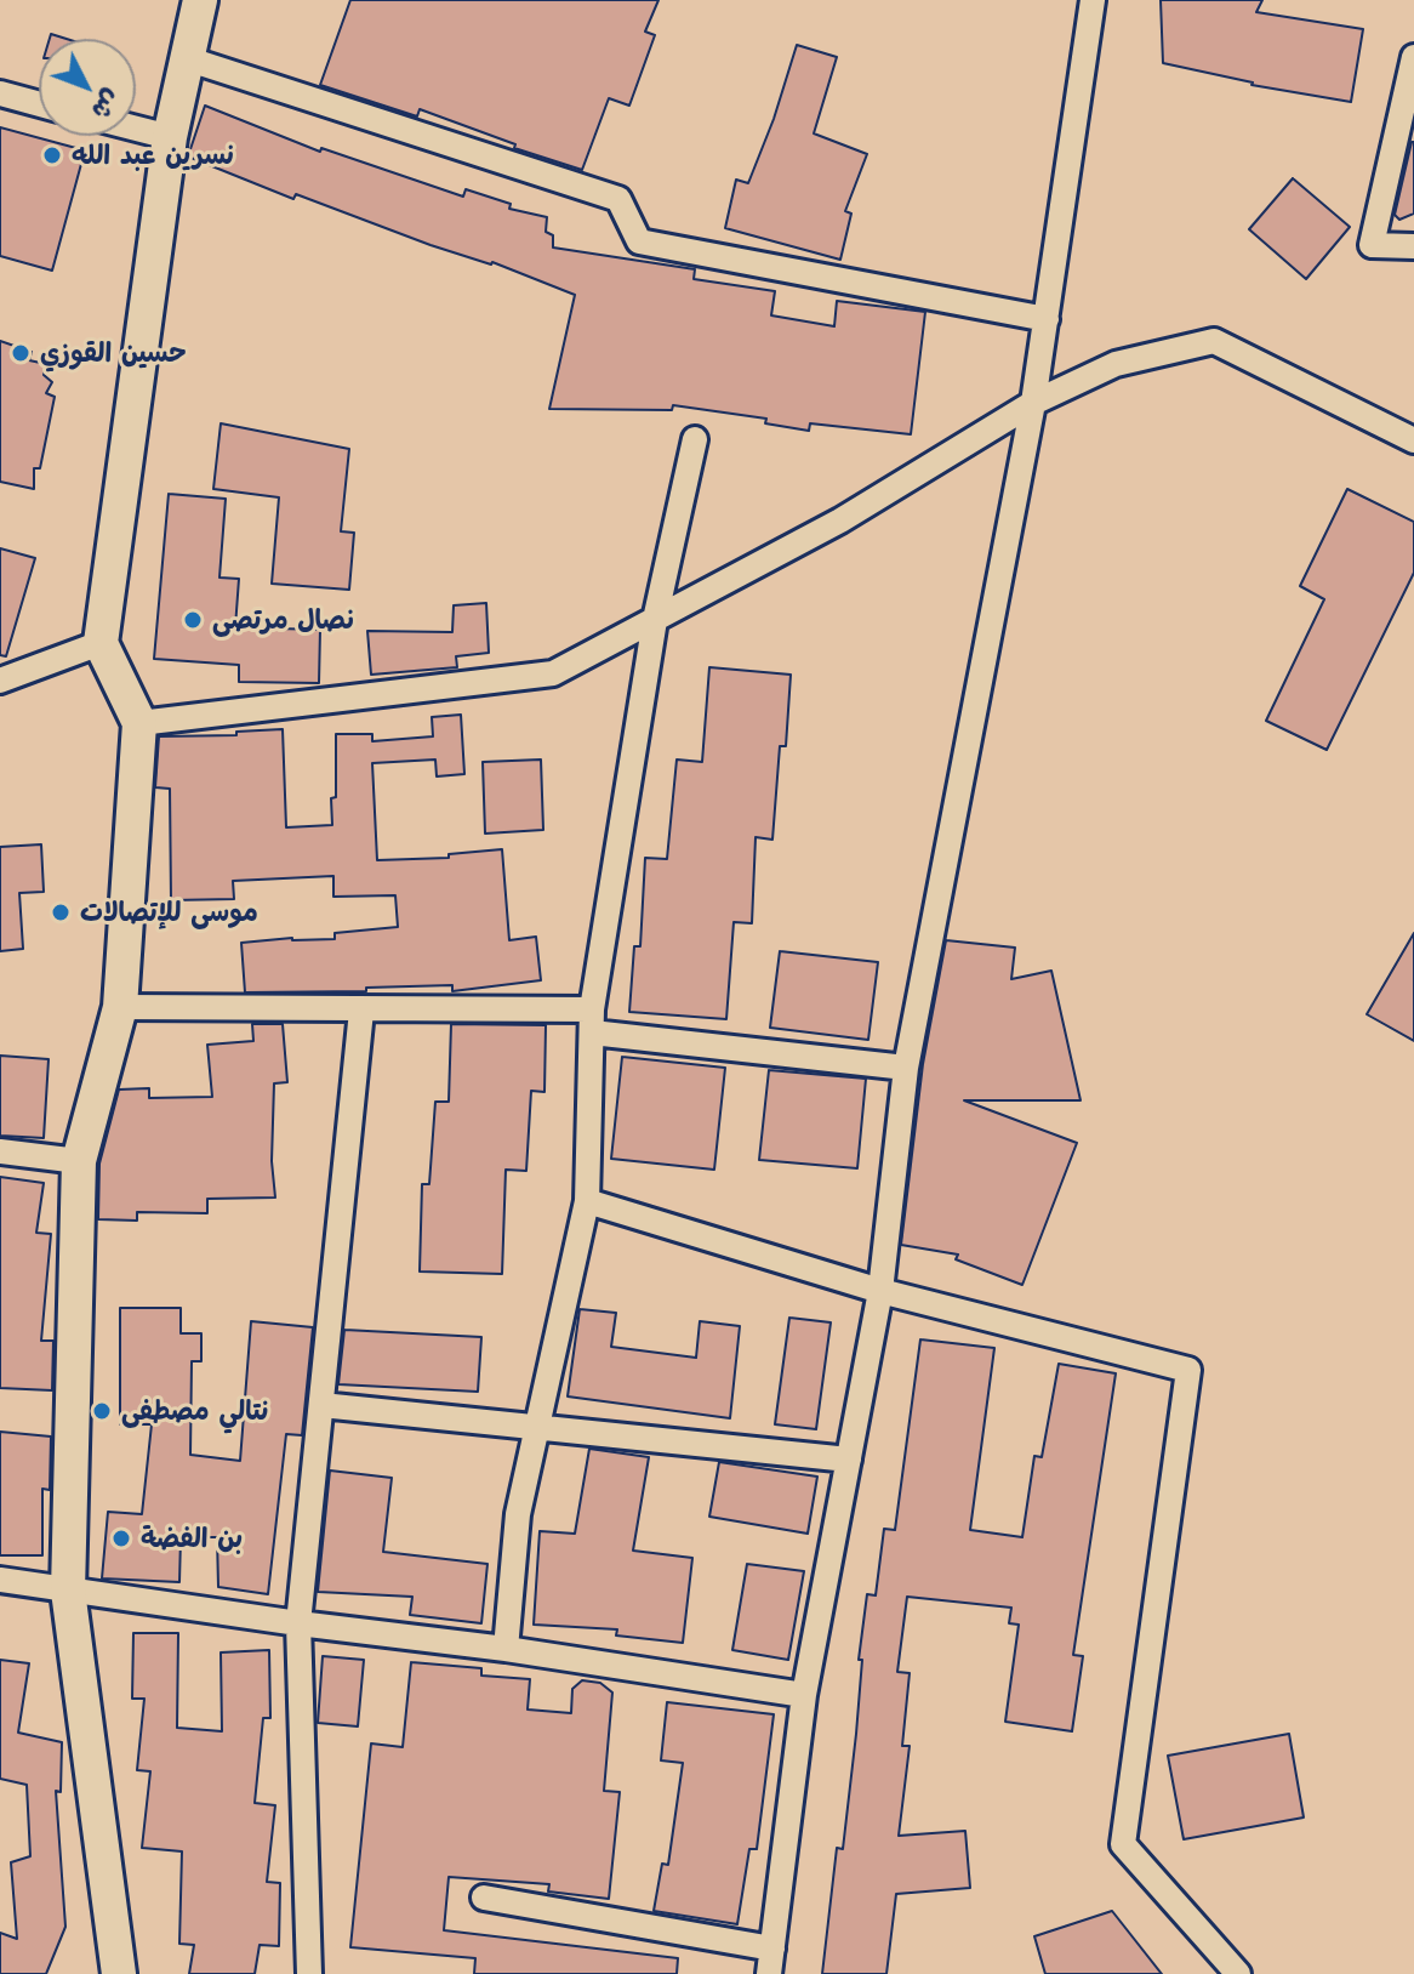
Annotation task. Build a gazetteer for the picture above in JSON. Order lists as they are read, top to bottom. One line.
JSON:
{"places":["نسرين عبد الله","حسين القوزي","نصال مرتصى","موسى للإتصالات","نتالي مصطفى","بن الفضة"],"north":"bottom right"}
